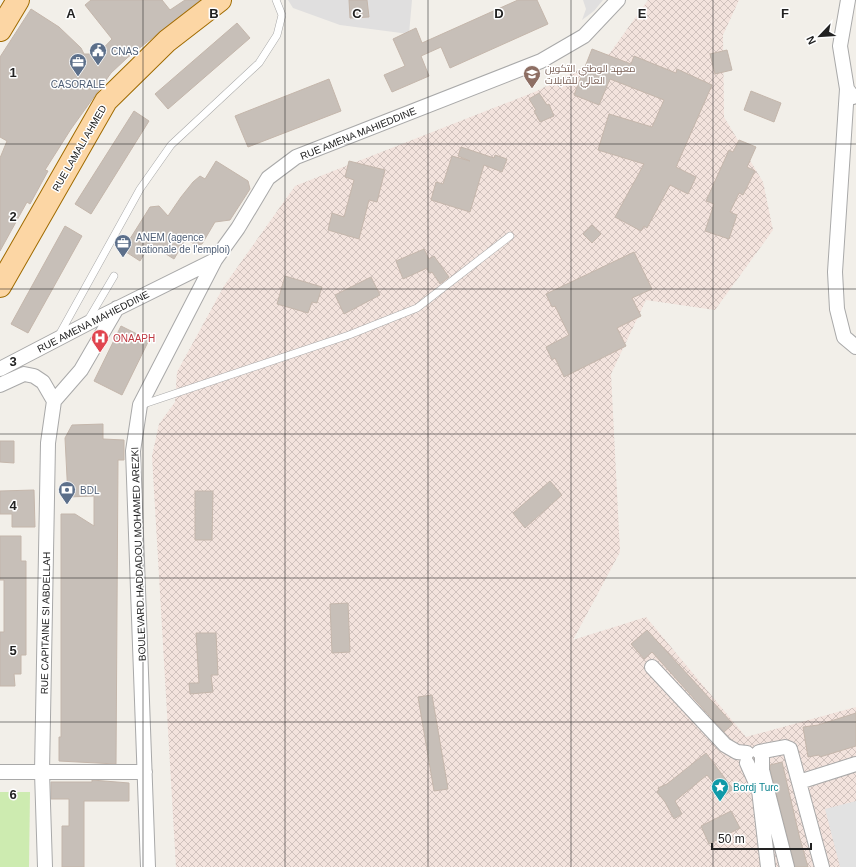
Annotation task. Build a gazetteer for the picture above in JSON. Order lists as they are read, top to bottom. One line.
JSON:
{"streets":{"main road":["RUE LAMALI AHMED"],"street":["RUE AMENA MAHIEDDINE","BOULEVARD HADDADOU MOHAMED AREZKI","RUE CAPITAINE SI ABDELLAH"]},"crossings":[["RUE AMENA MAHIEDDINE","BOULEVARD HADDADOU MOHAMED AREZKI"]],"places":{"public building":["CNAS"],"office":["CASORALE","ANEM (agence nationale de l'emploi)"],"school or university":["معهد الوطني التكوين العالي للقابلات"],"hospital":["ONAAPH"],"bank":["BDL"],"place":["Bordj Turc"]},"scale_bar":"50 m","north":"bottom left","grid":{"columns":["A","B","C","D","E","F"],"rows":["1","2","3","4","5","6"]}}
